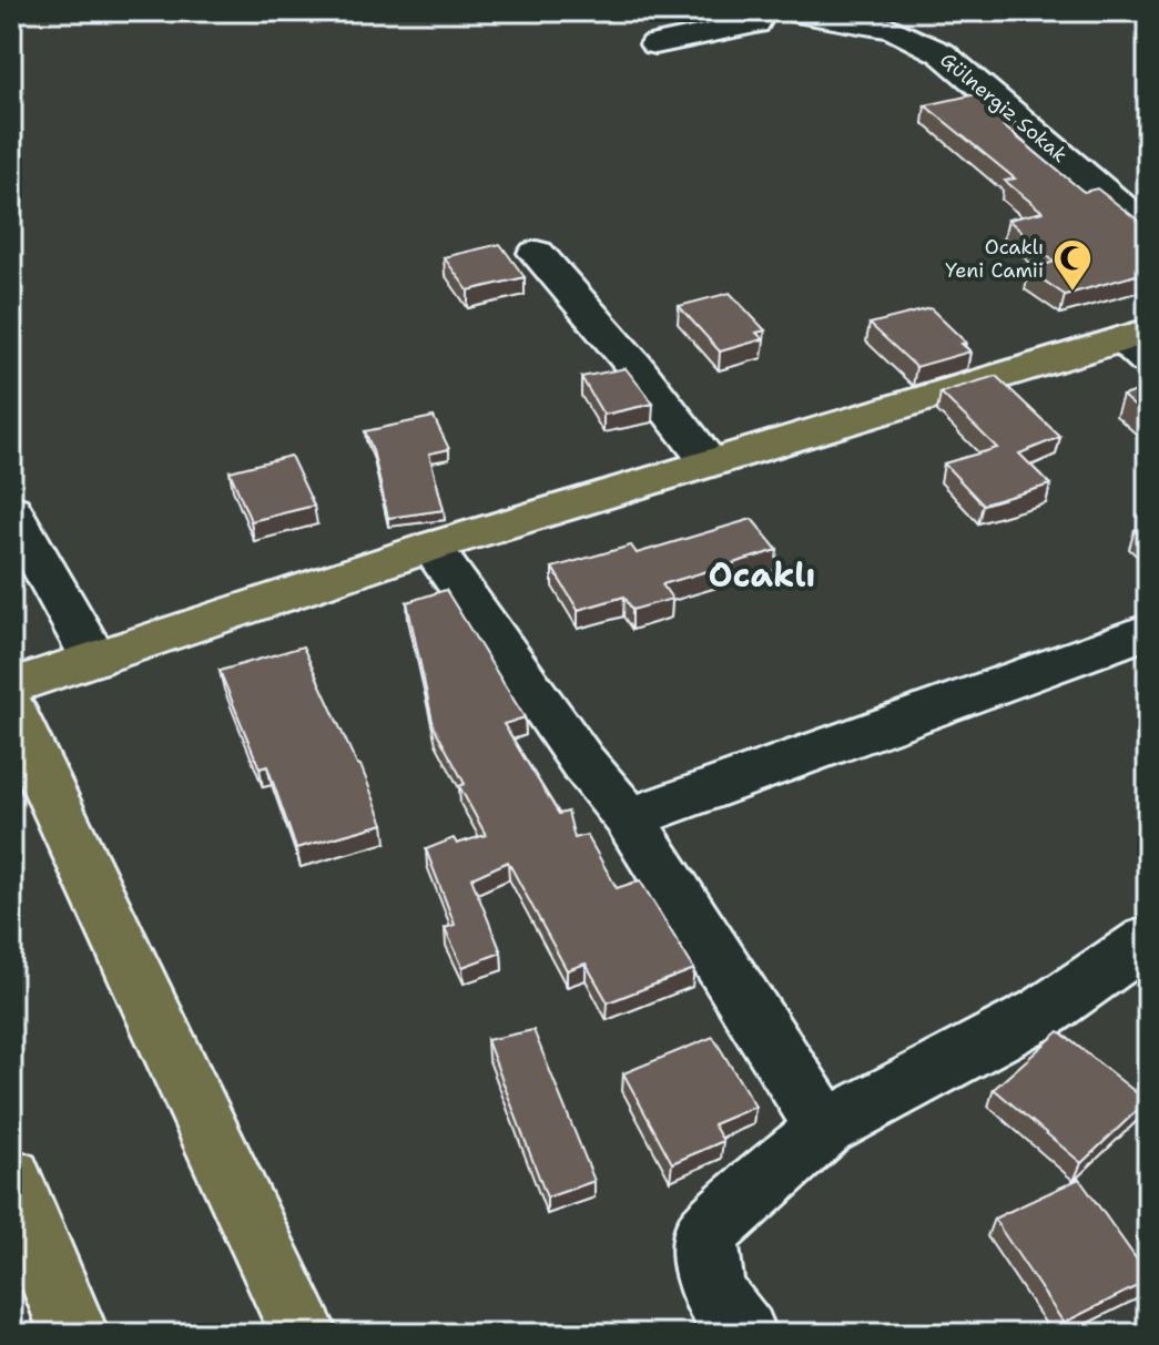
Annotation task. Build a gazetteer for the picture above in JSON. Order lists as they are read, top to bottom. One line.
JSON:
{"streets":{"street":["Gülnergiz Sokak"]},"districts":["Ocaklı"],"places":{"mosque":["Ocaklı Yeni Camii"]}}
